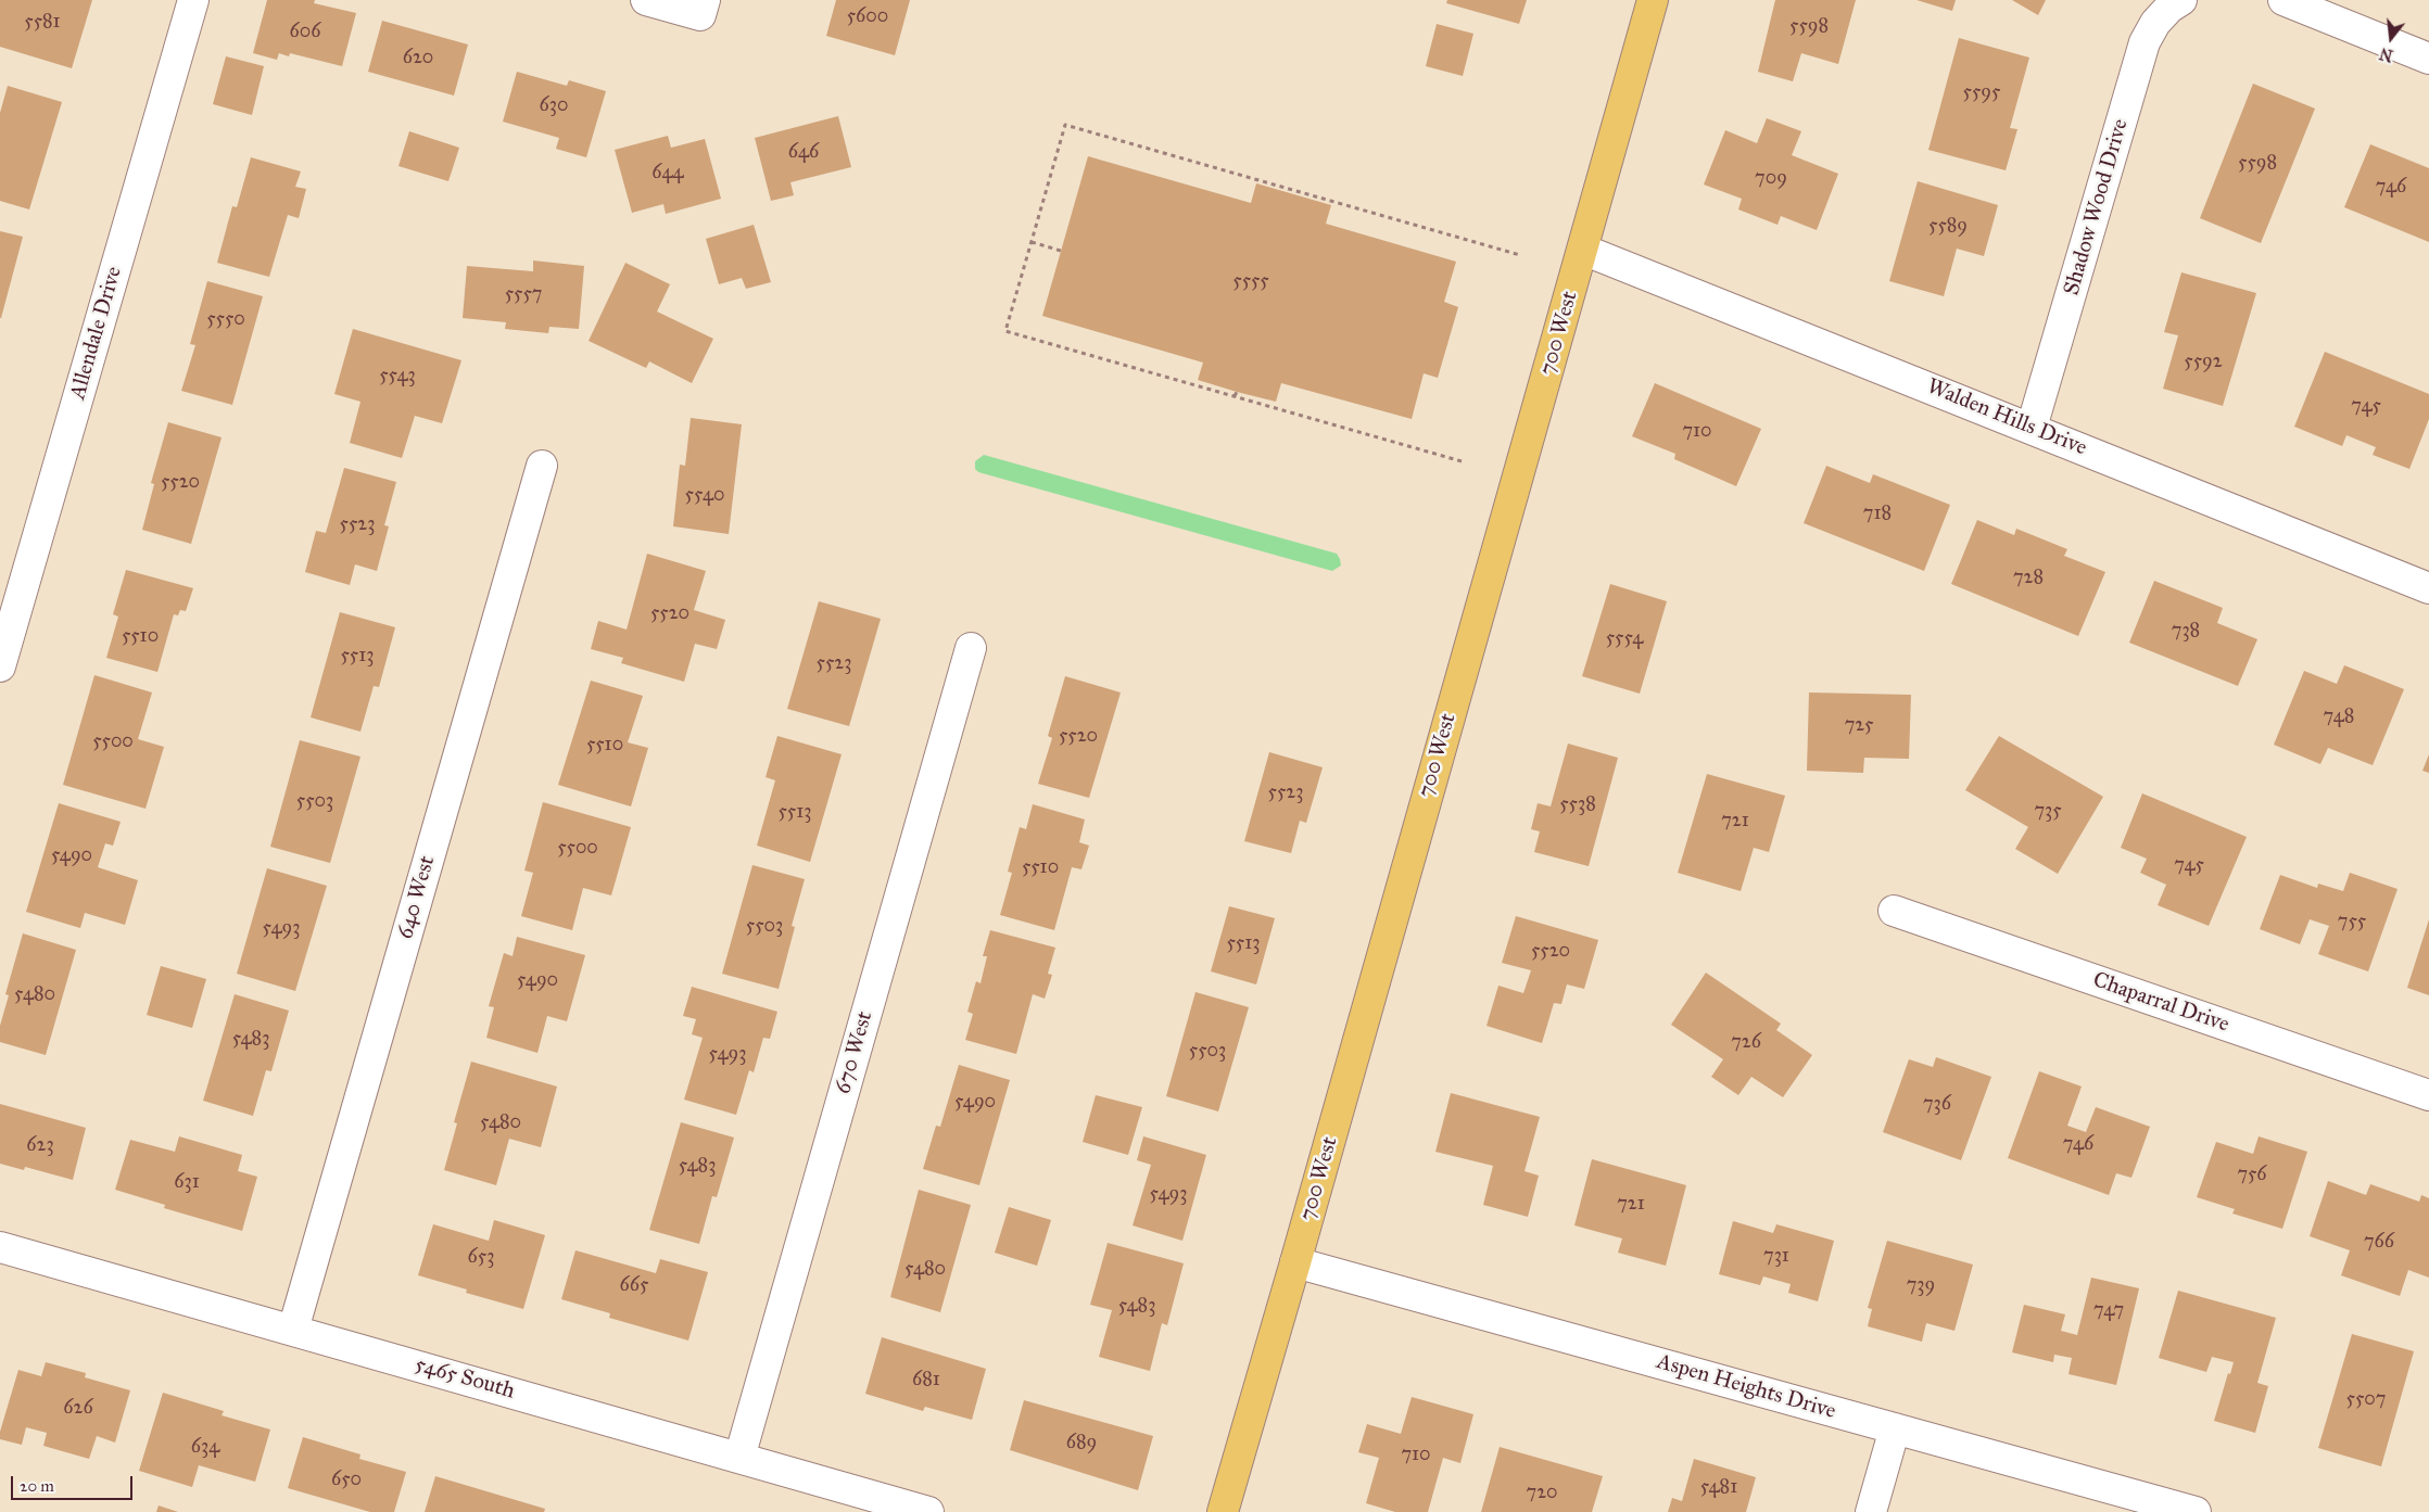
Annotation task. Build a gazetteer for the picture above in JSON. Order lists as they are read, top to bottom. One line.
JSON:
{"streets":{"main road":["700 West"],"street":["Shadow Wood Drive","Allendale Drive","Walden Hills Drive","640 West","Chaparral Drive","670 West","5465 South","Aspen Heights Drive"]},"crossings":[["Shadow Wood Drive","Walden Hills Drive"],["700 West","Walden Hills Drive"],["700 West","Aspen Heights Drive"],["640 West","5465 South"],["670 West","5465 South"]],"house_numbers":["5600","5581","5598","606","620","5595","630","646","5598","644","709","746","5589","5555","5557","5550","5592","5543","745","710","5520","5540","718","5523","728","5520","738","5510","5554","5513","5523","748","725","5520","5500","5510","5523","5503","5538","735","5513","721","5500","5490","745","5510","755","5503","5493","5513","5520","5490","5480","5483","726","5503","5493","5490","736","5480","746","623","5483","756","631","5493","721","766","731","653","5480","665","739","5483","747","681","5507","626","689","634","710","650","5481","720"],"scale_bar":"20 m","north":"bottom"}
